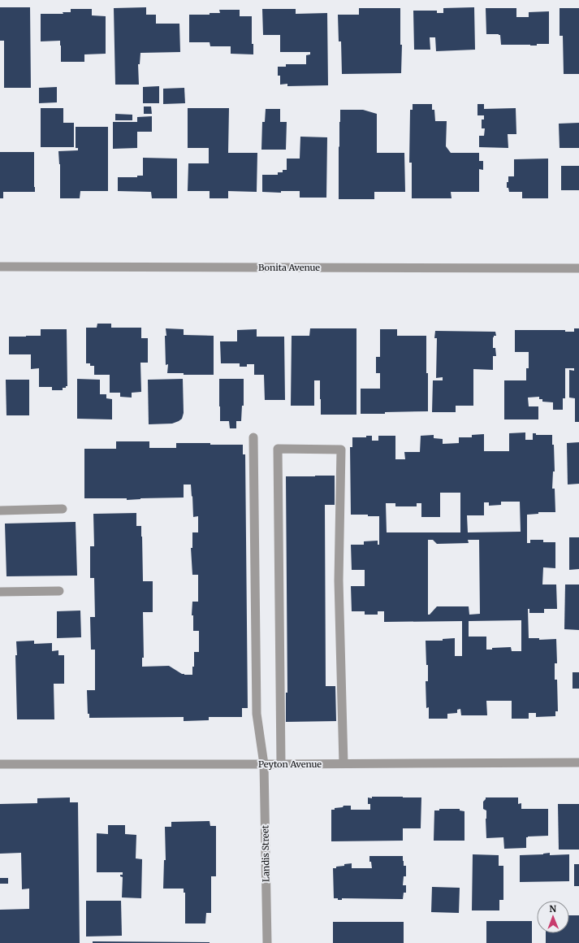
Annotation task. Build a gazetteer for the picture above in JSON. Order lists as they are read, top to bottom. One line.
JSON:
{"streets":{"street":["Bonita Avenue","Peyton Avenue","Landis Street"]},"crossings":[["Peyton Avenue","Landis Street"]],"north":"top"}
